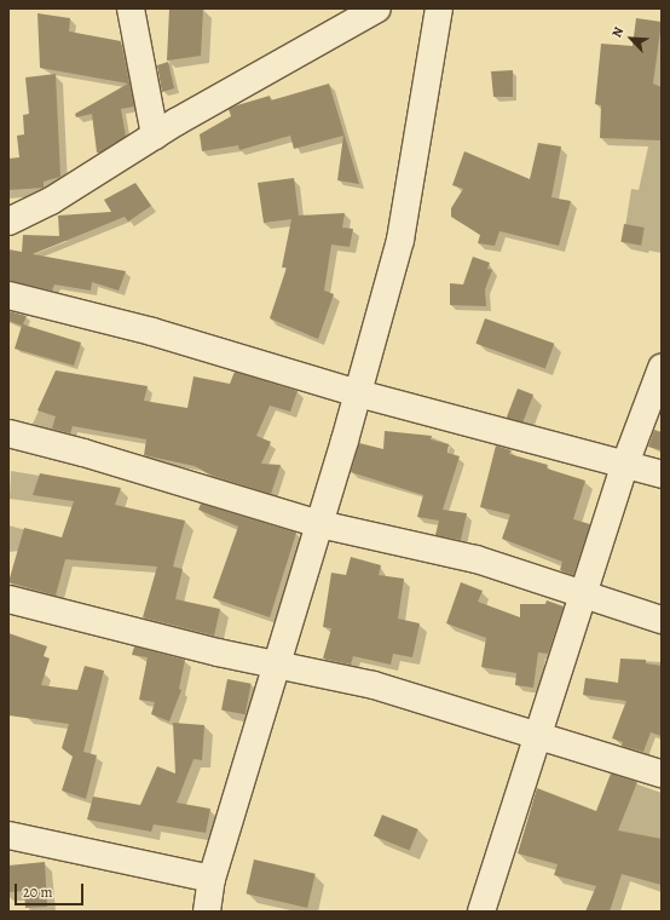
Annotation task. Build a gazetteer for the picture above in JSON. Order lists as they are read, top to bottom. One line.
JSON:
{"scale_bar":"20 m","north":"top left"}
